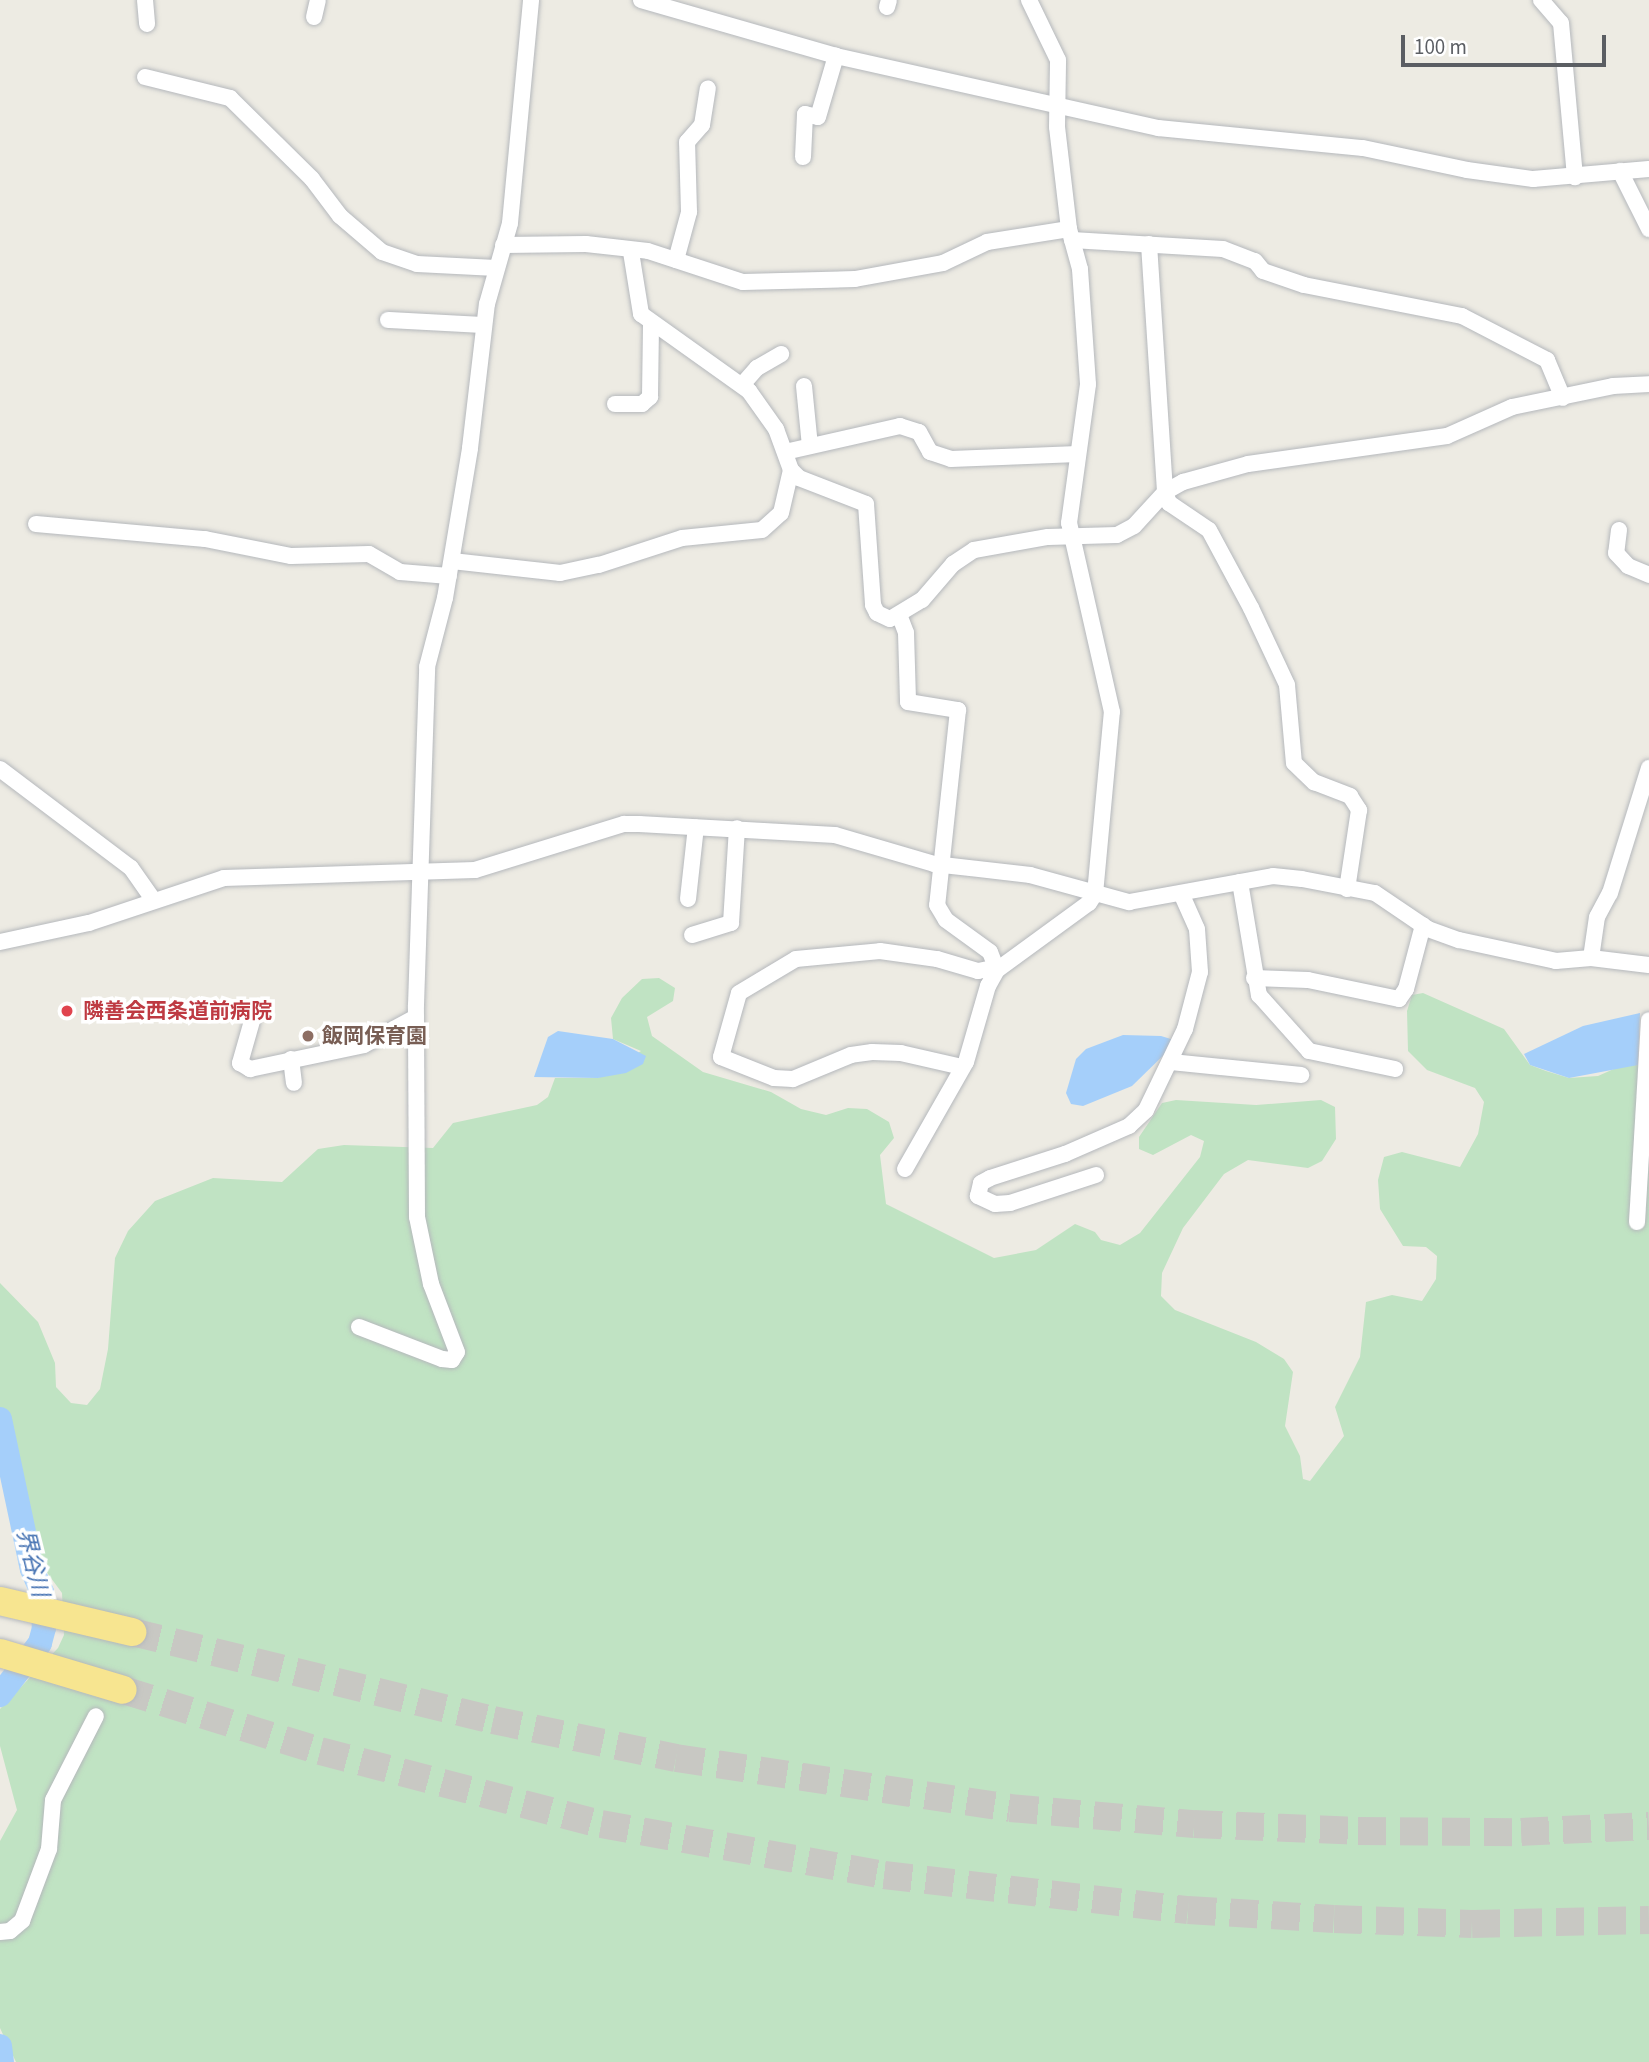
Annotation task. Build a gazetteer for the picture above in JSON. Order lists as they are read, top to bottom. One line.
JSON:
{"water":["界谷川"],"places":["隣善会西条道前病院","飯岡保育園"],"scale_bar":"100 m"}
